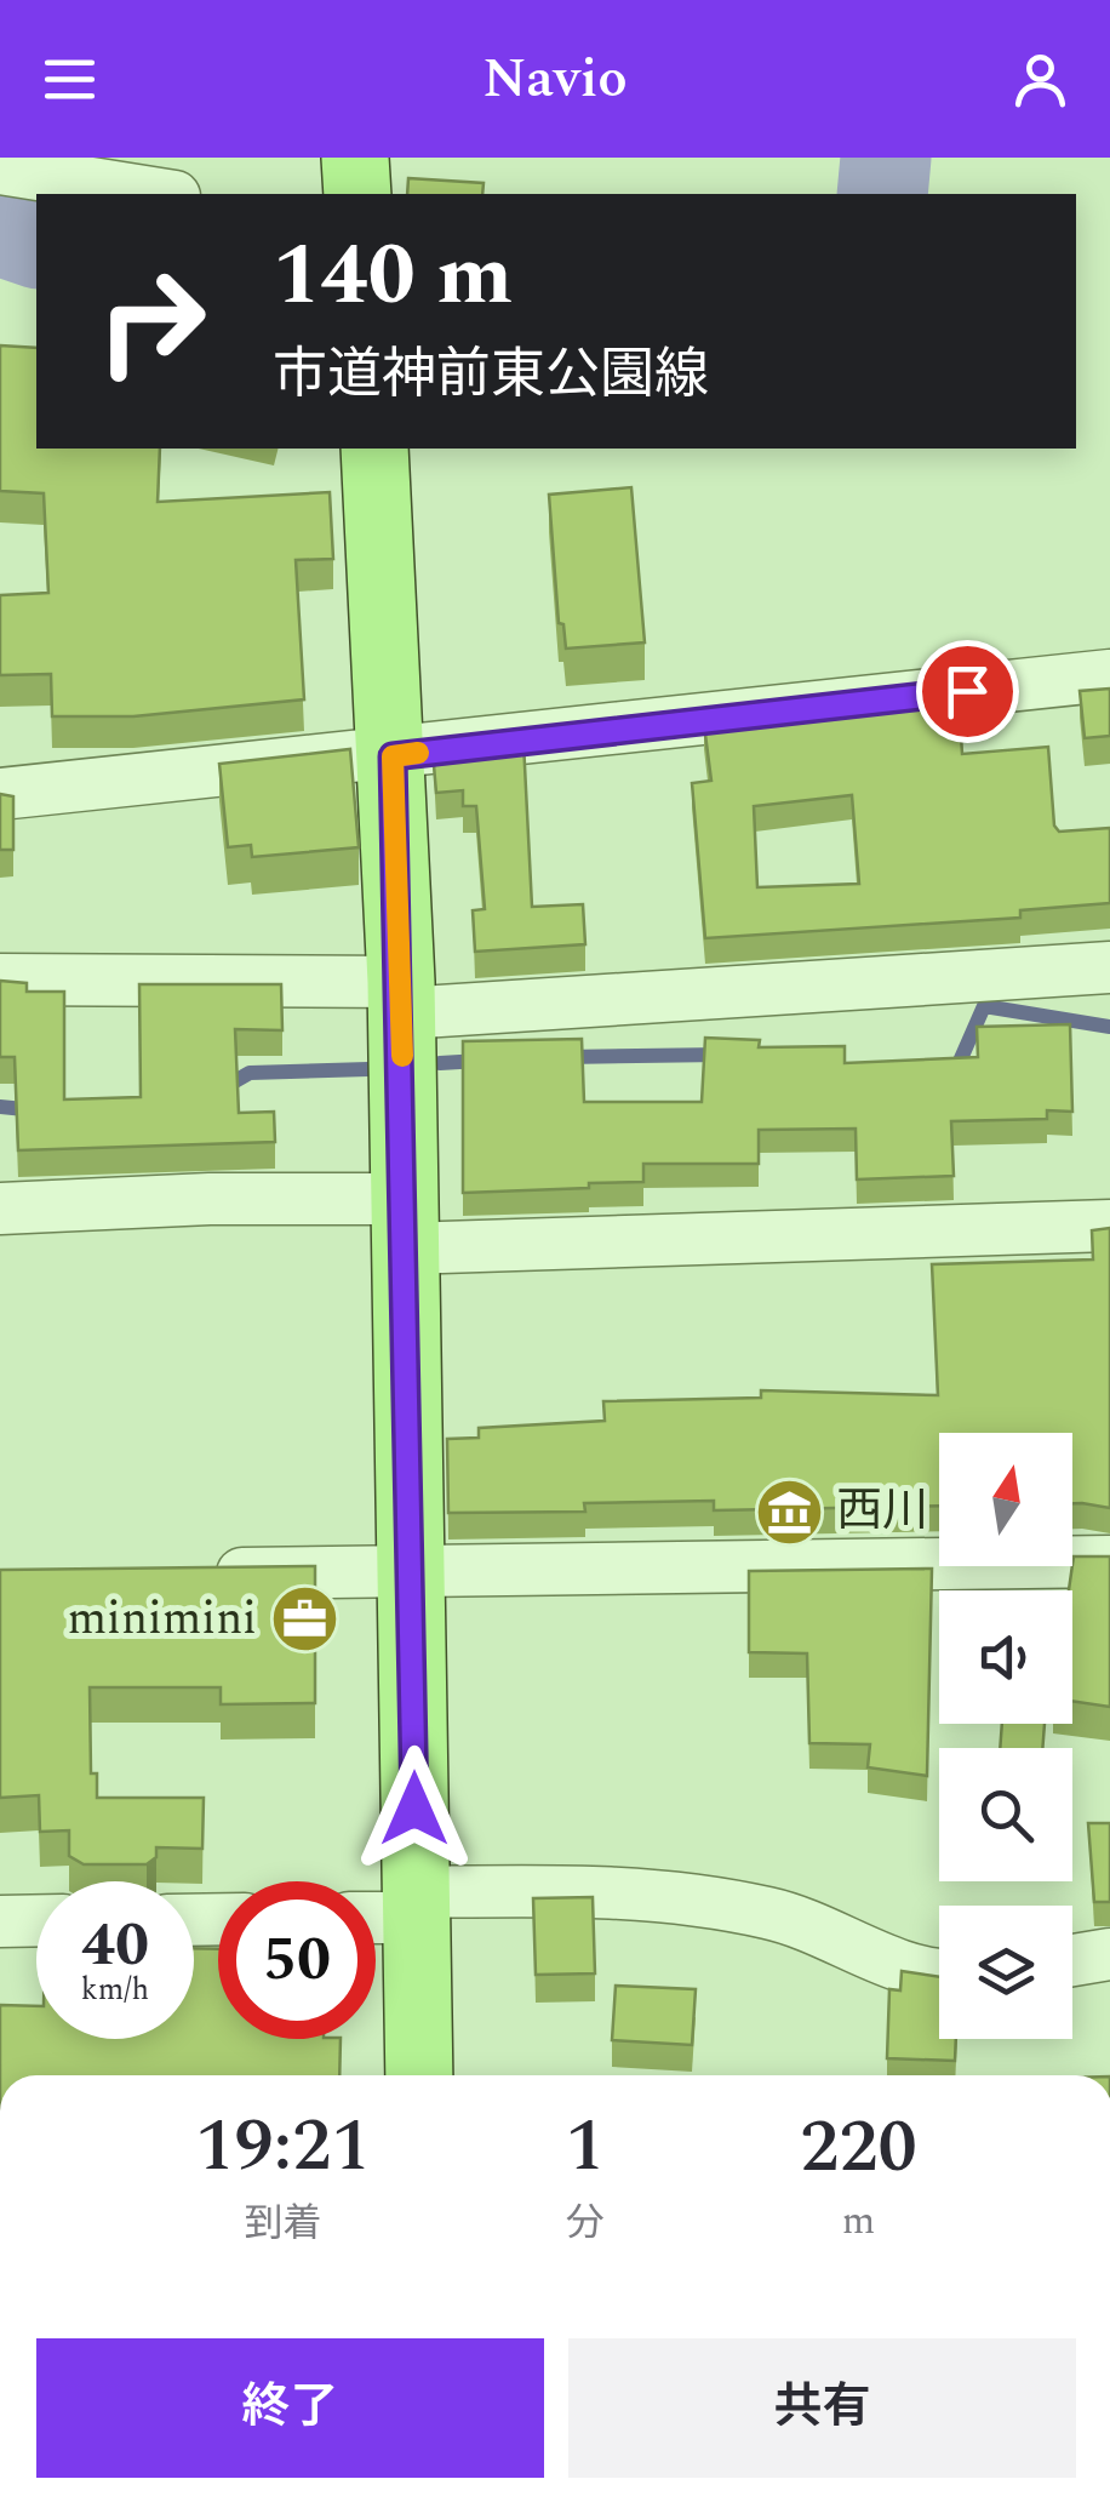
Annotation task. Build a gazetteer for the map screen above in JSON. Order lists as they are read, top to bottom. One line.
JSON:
{"places":{"museum":["西川"],"office":["minimini"]},"north":"top","page":{"header":"Navio","turn":["140 m","市道神前東公園線"],"speed":"40 km/h","limit":"50","eta":["19:21","到着","1","分","220","m"],"buttons":["終了","共有"]}}
